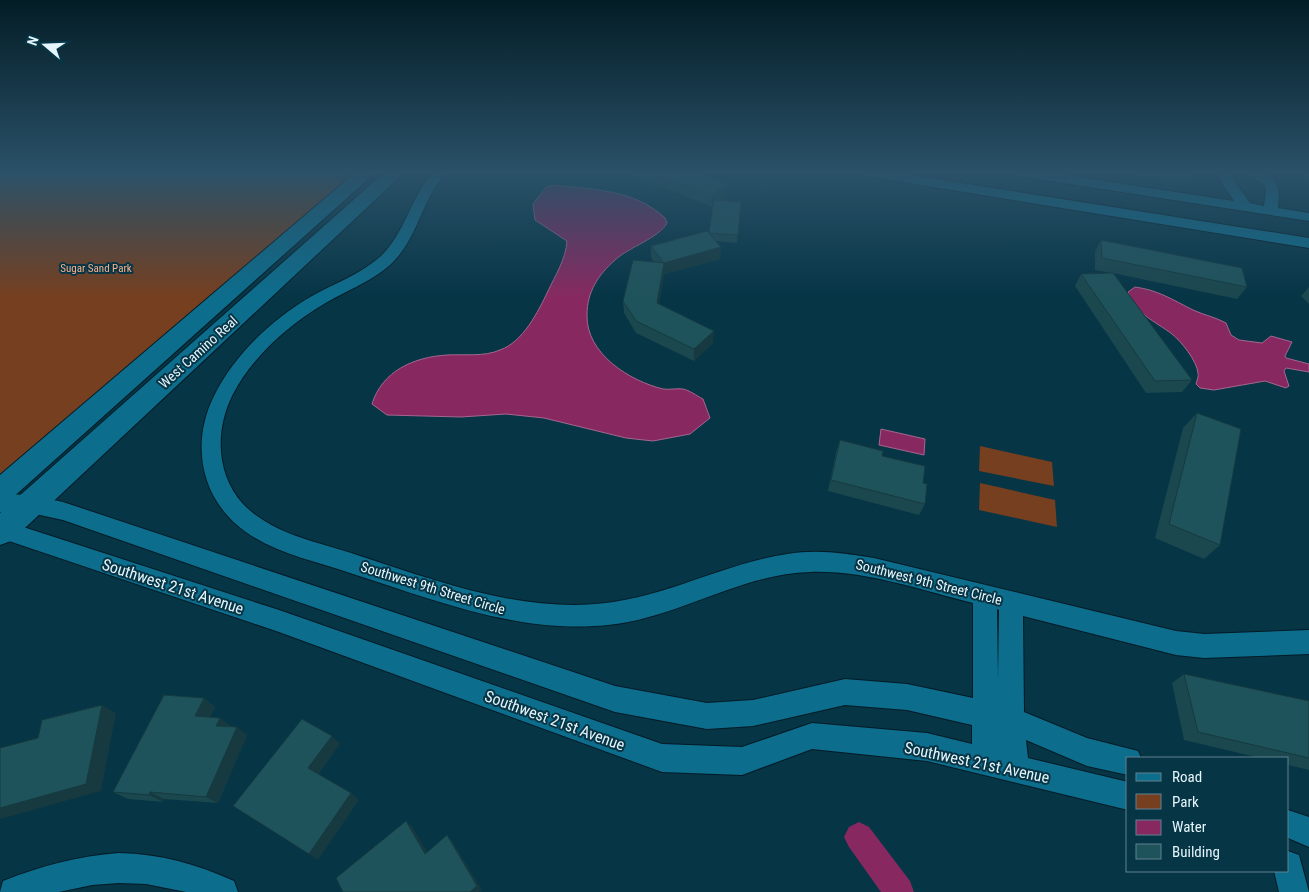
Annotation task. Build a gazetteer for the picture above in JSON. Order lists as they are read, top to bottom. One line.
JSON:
{"streets":{"street":["West Camino Real","Southwest 9th Street Circle","Southwest 21st Avenue"]},"crossings":[["West Camino Real","Southwest 21st Avenue"]],"parks":["Sugar Sand Park"],"legend":["Road","Park","Water","Building"],"north":"left"}
